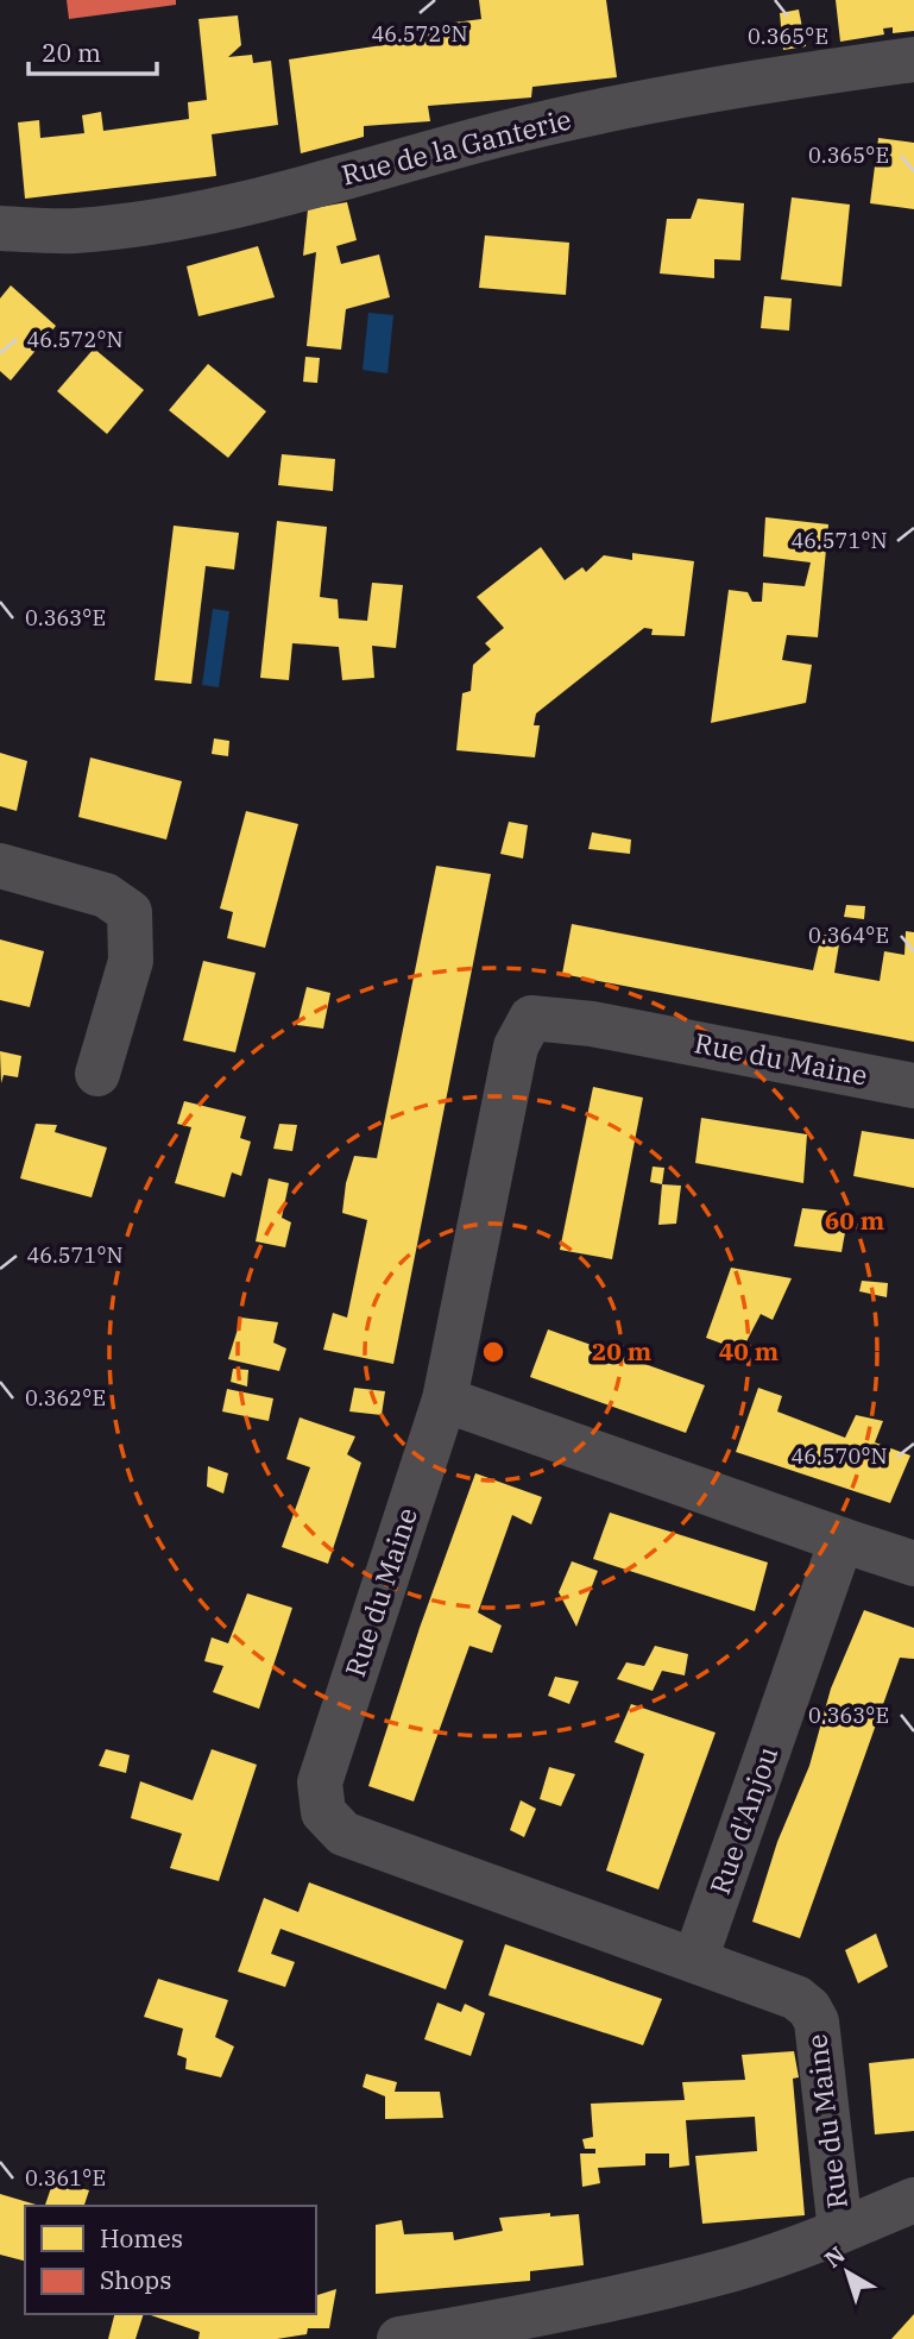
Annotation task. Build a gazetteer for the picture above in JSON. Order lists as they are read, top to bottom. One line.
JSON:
{"streets":{"street":["Rue de la Ganterie","Rue du Maine","Rue d'Anjou"]},"crossings":[["Rue du Maine","Rue d'Anjou"]],"legend":["Homes","Shops"],"scale_bar":"20 m","north":"top left","coordinates":["46.572°N","0.365°E","46.571°N","0.363°E","0.364°E","0.362°E","46.570°N","0.361°E"],"rings":["60 m","20 m","40 m"]}
